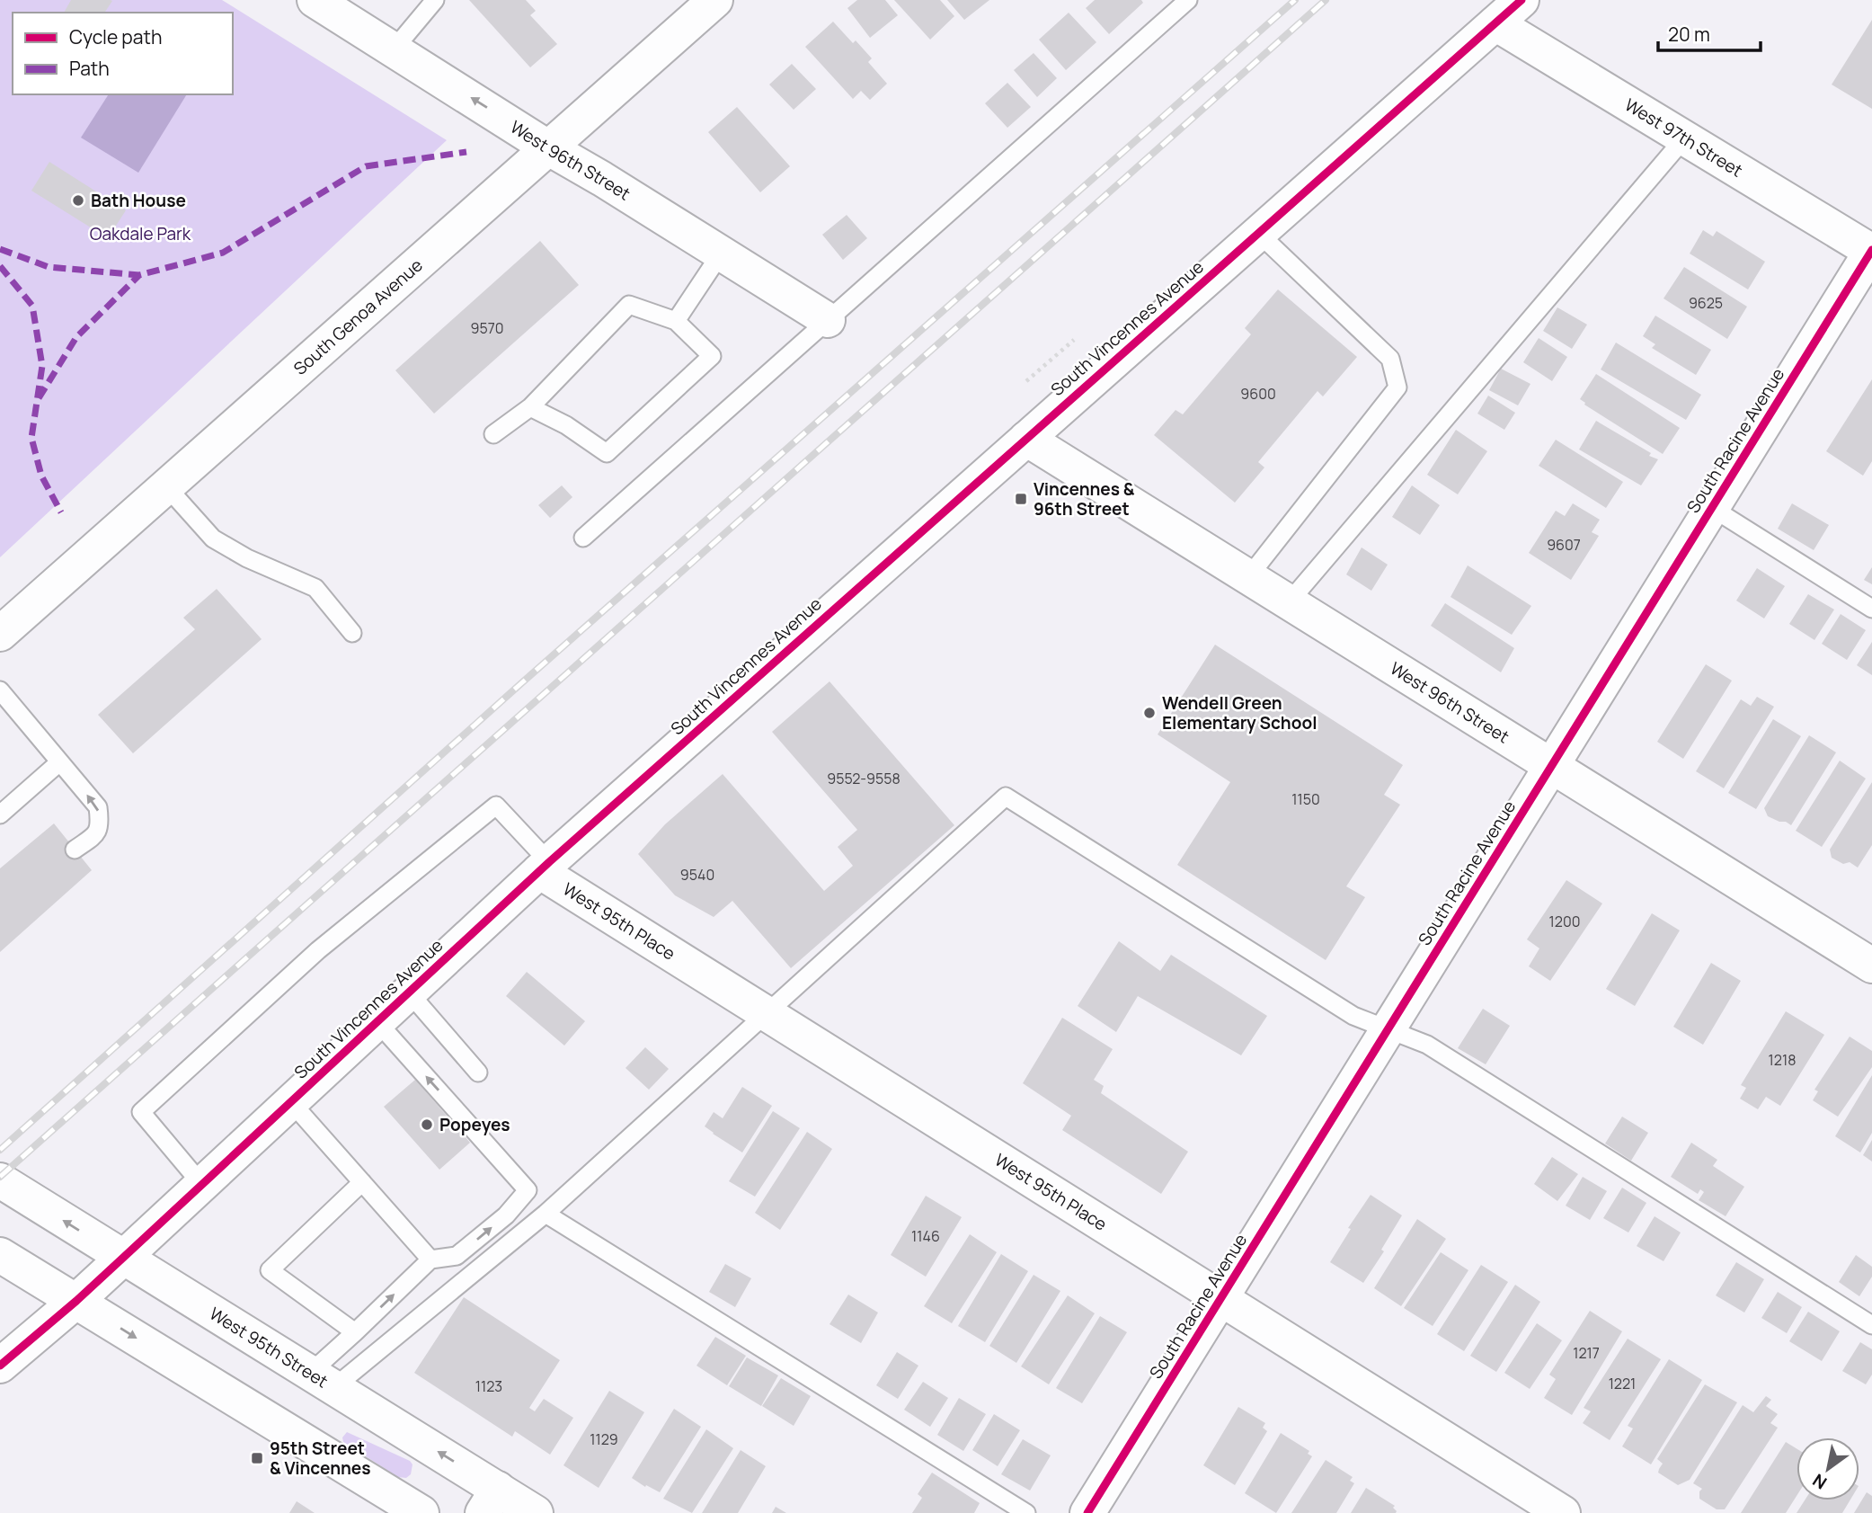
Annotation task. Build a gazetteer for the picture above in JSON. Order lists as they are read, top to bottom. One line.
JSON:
{"streets":{"street":["West 97th Street","West 96th Street","South Genoa Avenue","South Vincennes Avenue","South Racine Avenue","West 95th Place","West 95th Street"]},"crossings":[["West 97th Street","South Vincennes Avenue"],["West 97th Street","South Racine Avenue"],["West 96th Street","South Genoa Avenue"],["West 96th Street","South Vincennes Avenue"],["West 96th Street","South Racine Avenue"],["South Vincennes Avenue","West 95th Place"],["South Vincennes Avenue","West 95th Street"],["South Racine Avenue","West 95th Place"]],"parks":["Oakdale Park"],"places":{"other":["Bath House","Wendell Green Elementary School","Popeyes"],"transit":["Vincennes & 96th Street","95th Street & Vincennes"]},"house_numbers":["9625","9570","9600","9607","9552-9558","1150","9540","1200","1218","1146","1217","1221","1123","1129"],"legend":["Cycle path","Path"],"scale_bar":"20 m","north":"bottom left"}
